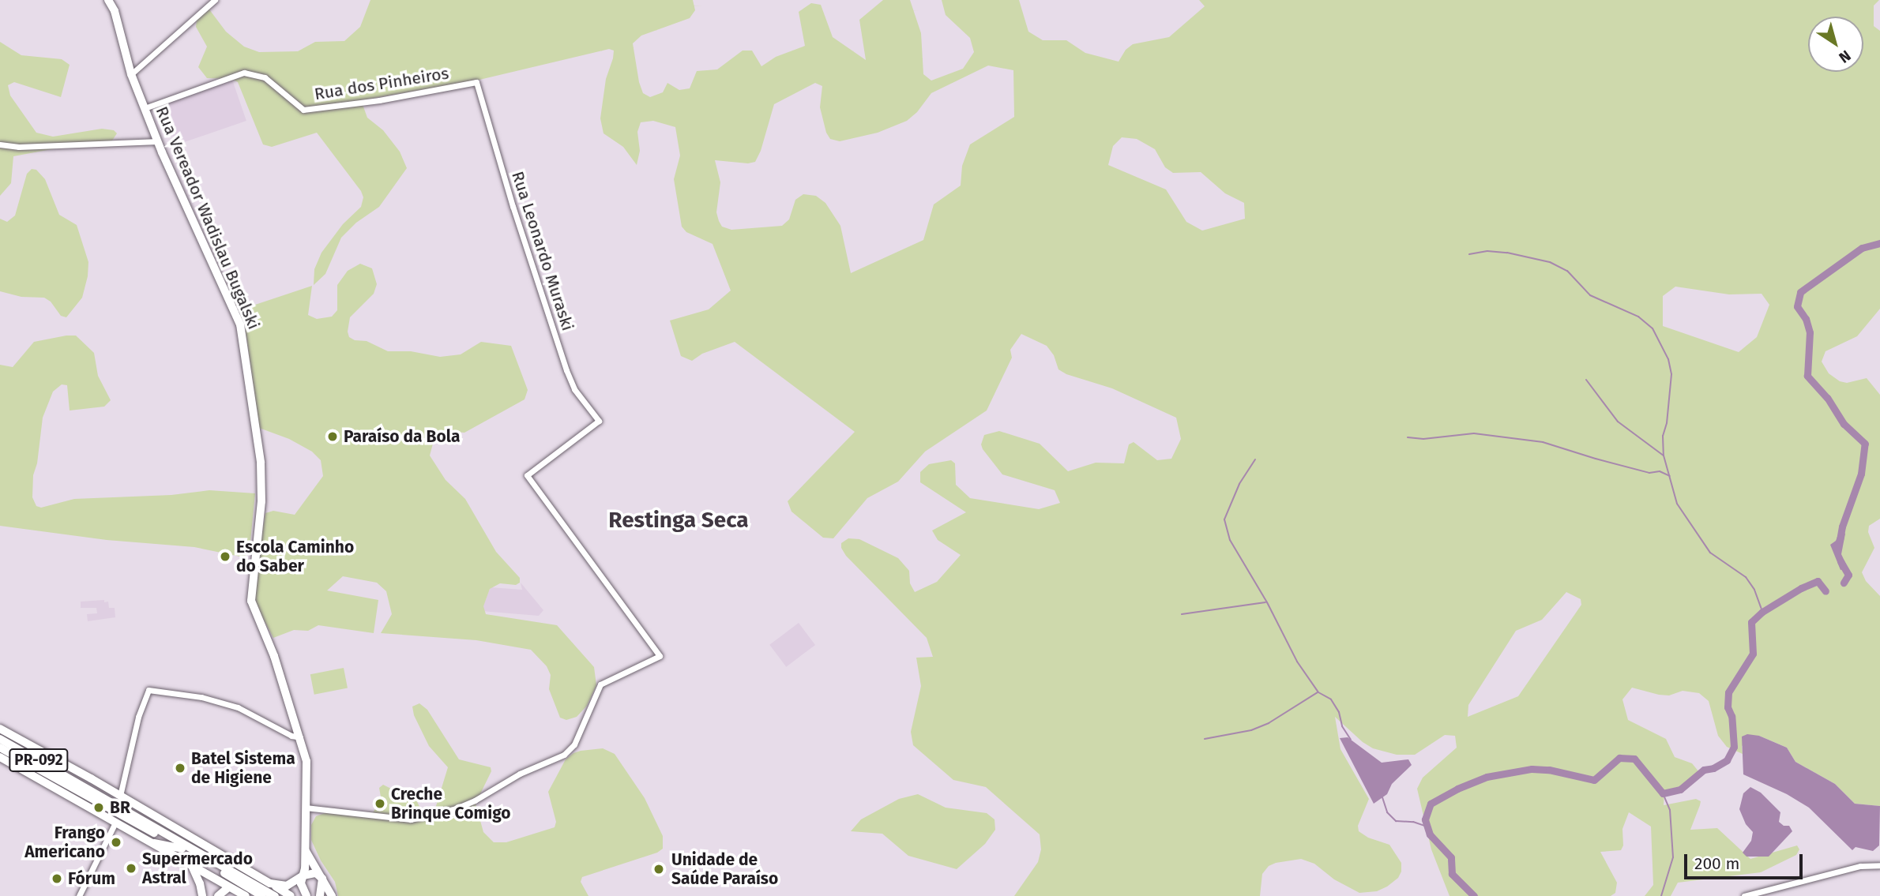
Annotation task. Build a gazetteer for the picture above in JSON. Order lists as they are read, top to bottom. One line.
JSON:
{"streets":{"main road":["Rua Vereador Wadislau Bugalski","PR-092"],"street":["Rua dos Pinheiros","Rua Leonardo Muraski"]},"crossings":[["Rua dos Pinheiros","Rua Vereador Wadislau Bugalski"],["Rua dos Pinheiros","Rua Leonardo Muraski"],["Rua Vereador Wadislau Bugalski","Rua Leonardo Muraski"]],"districts":["Restinga Seca"],"places":["Paraíso da Bola","Escola Caminho do Saber","Batel Sistema de Higiene","Creche Brinque Comigo","BR","Frango Americano","Supermercado Astral","Unidade de Saúde Paraíso","Fórum"],"scale_bar":"200 m","north":"bottom right"}
